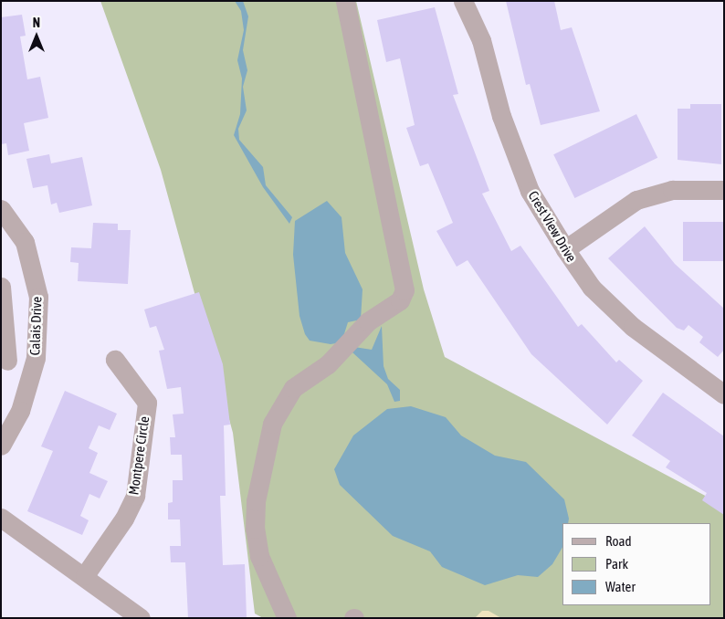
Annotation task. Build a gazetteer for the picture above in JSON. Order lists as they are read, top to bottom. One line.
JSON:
{"streets":{"street":["Crest View Drive","Calais Drive","Montpere Circle"]},"legend":["Road","Park","Water"],"north":"top"}
